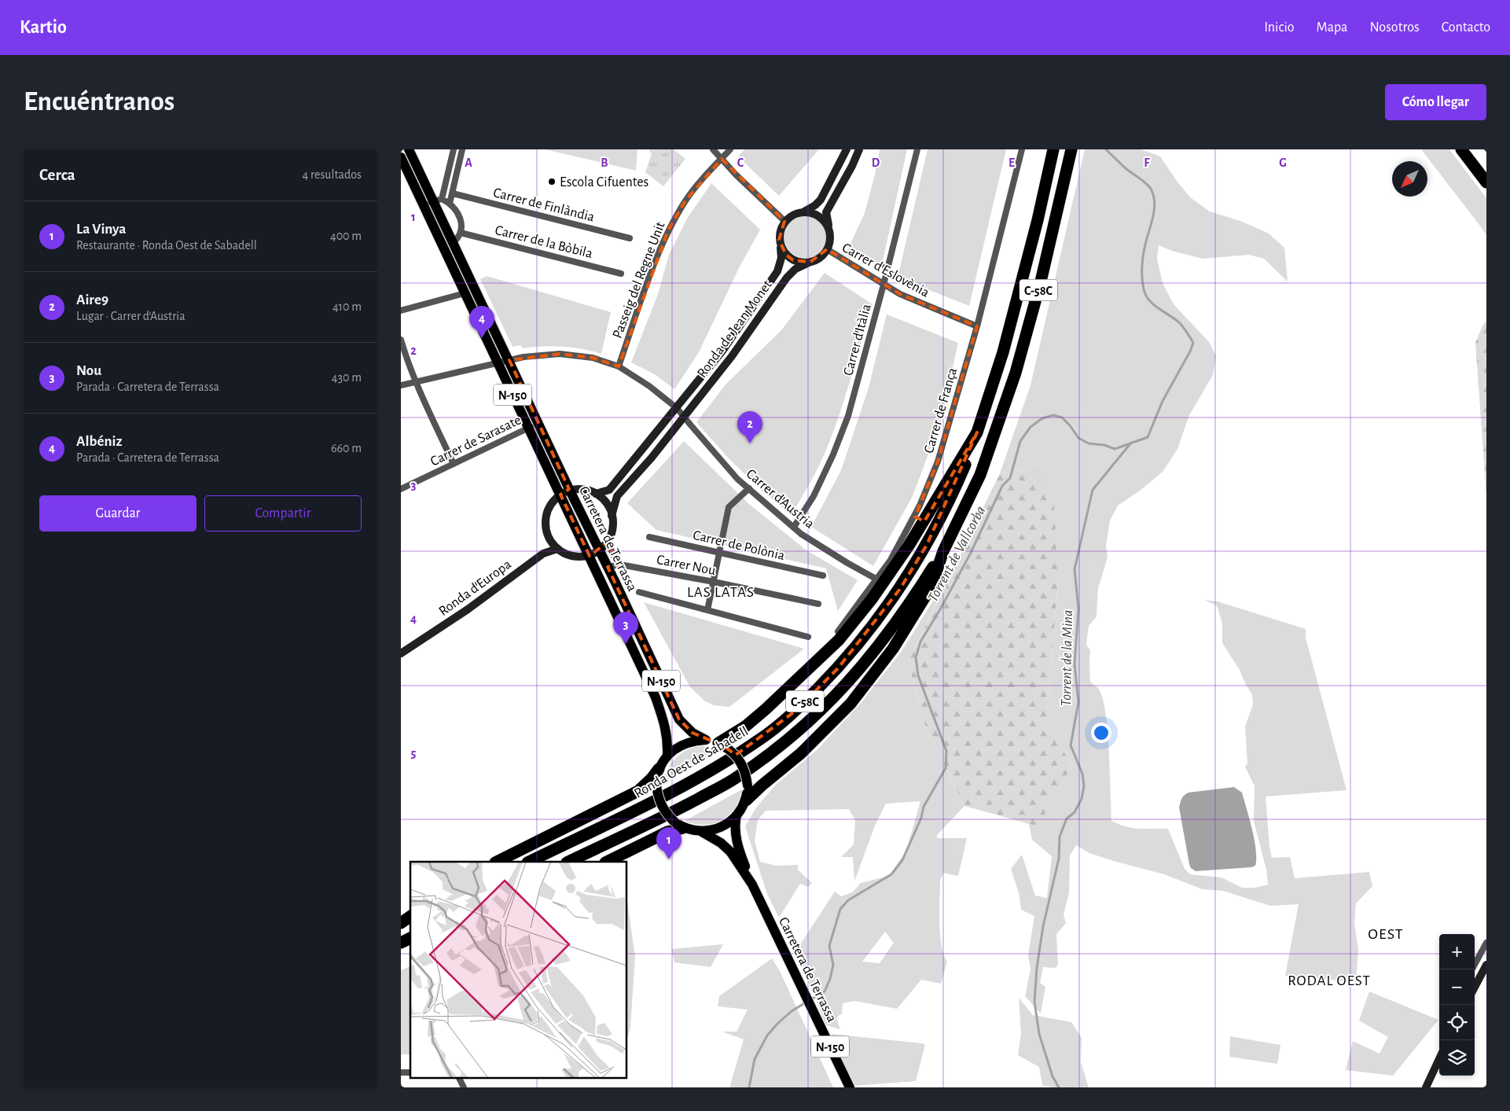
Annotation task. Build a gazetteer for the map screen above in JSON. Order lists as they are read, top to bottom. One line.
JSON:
{"streets":{"highway":["C-58C","Ronda Oest de Sabadell"],"main road":["N-150","Carretera de Terrassa"],"street":["Carrer de Finlàndia","Carrer de la Bòbila","Carrer d'Eslovènia","Passeig del Regne Unit","Ronda de Jean Monet","Carrer d'Itàlia","Carrer de França","Carrer de Sarasate","Carrer d'Austria","Carrer de Polònia","Carrer Nou","Ronda d'Europa"]},"crossings":[["Carrer d'Eslovènia","Ronda de Jean Monet"],["Carrer d'Eslovènia","Carrer d'Itàlia"],["Carrer d'Eslovènia","Carrer de França"],["C-58C","Ronda Oest de Sabadell"],["Ronda de Jean Monet","Carrer d'Austria"],["Carrer d'Itàlia","Carrer d'Austria"],["N-150","Carretera de Terrassa"],["Carrer de França","Carrer d'Austria"],["Carrer de Sarasate","Carretera de Terrassa"],["Carretera de Terrassa","Carrer Nou"]],"districts":["LAS LATAS","OEST","RODAL OEST"],"water":["Torrent de Vallcorba","Torrent de la Mina"],"places":["Escola Cifuentes"],"north":"bottom left","page":{"header":"Kartio","nav":["Inicio","Mapa","Nosotros","Contacto"],"buttons":["Cómo llegar",["Guardar","Compartir"]],"title":"Encuéntranos","heading":["Cerca","4 resultados"],"list":[{"mark":"1","name":"La Vinya","note":"Restaurante · Ronda Oest de Sabadell","value":"400 m"},{"mark":"2","name":"Aire9","note":"Lugar · Carrer d'Austria","value":"410 m"},{"mark":"3","name":"Nou","note":"Parada · Carretera de Terrassa","value":"430 m"},{"mark":"4","name":"Albéniz","note":"Parada · Carretera de Terrassa","value":"660 m"}],"pins":["4","2","3","1"],"map_buttons":["+","−"]},"grid":{"columns":["A","B","C","D","E","F","G"],"rows":["1","2","3","4","5"]}}
